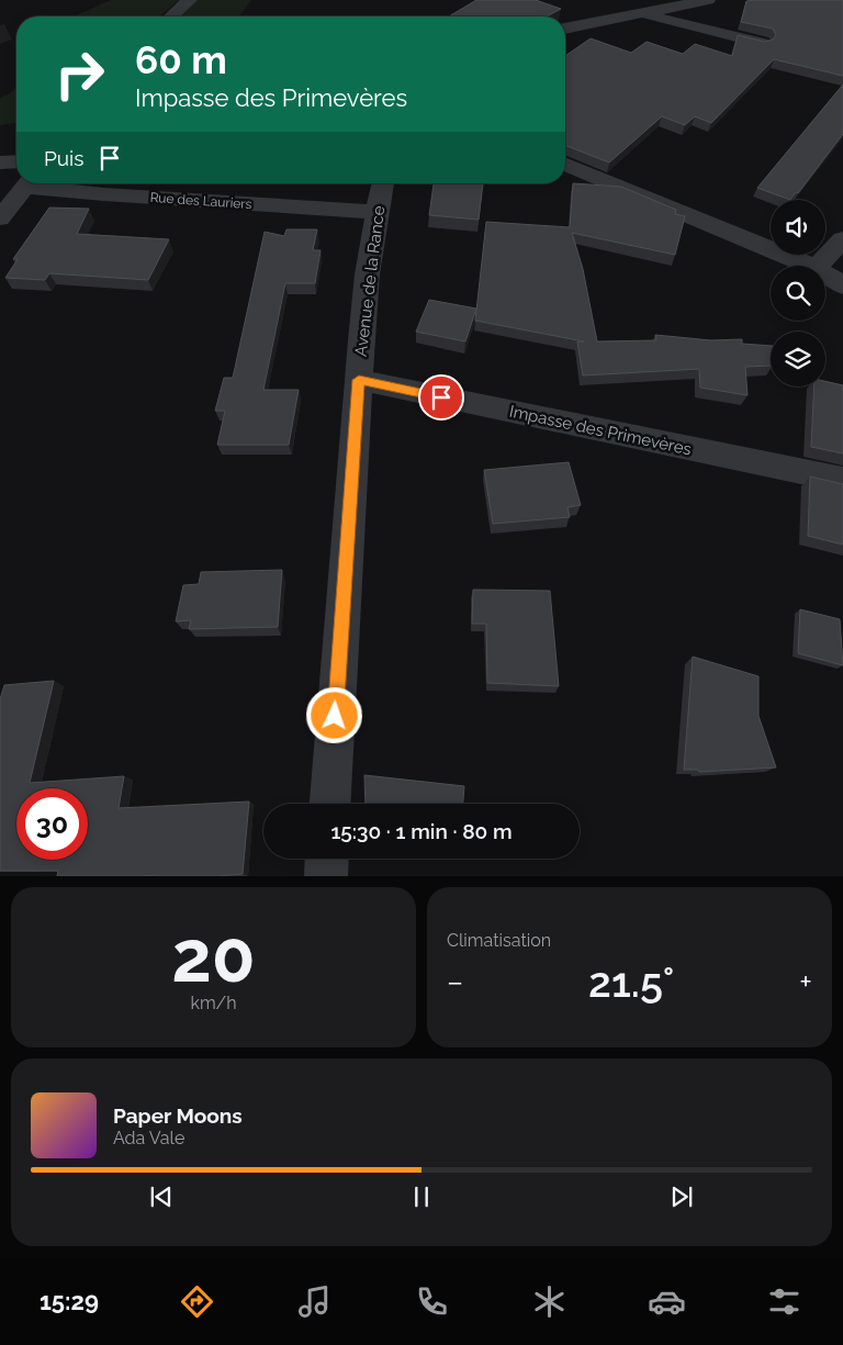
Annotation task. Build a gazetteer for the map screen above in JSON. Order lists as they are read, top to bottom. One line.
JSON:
{"streets":{"street":["Rue des Lauriers","Avenue de la Rance","Impasse des Primevères"]},"crossings":[["Rue des Lauriers","Avenue de la Rance"],["Avenue de la Rance","Impasse des Primevères"]],"page":{"turn":["60 m","Impasse des Primevères"],"then":"Puis","limit":"30","trip":"15:30 · 1 min · 80 m","tile":[["20","km/h"],"Climatisation"],"heat":["−","21.5°","+"],"song":["Paper Moons","Ada Vale"],"tabs":"15:29"}}
